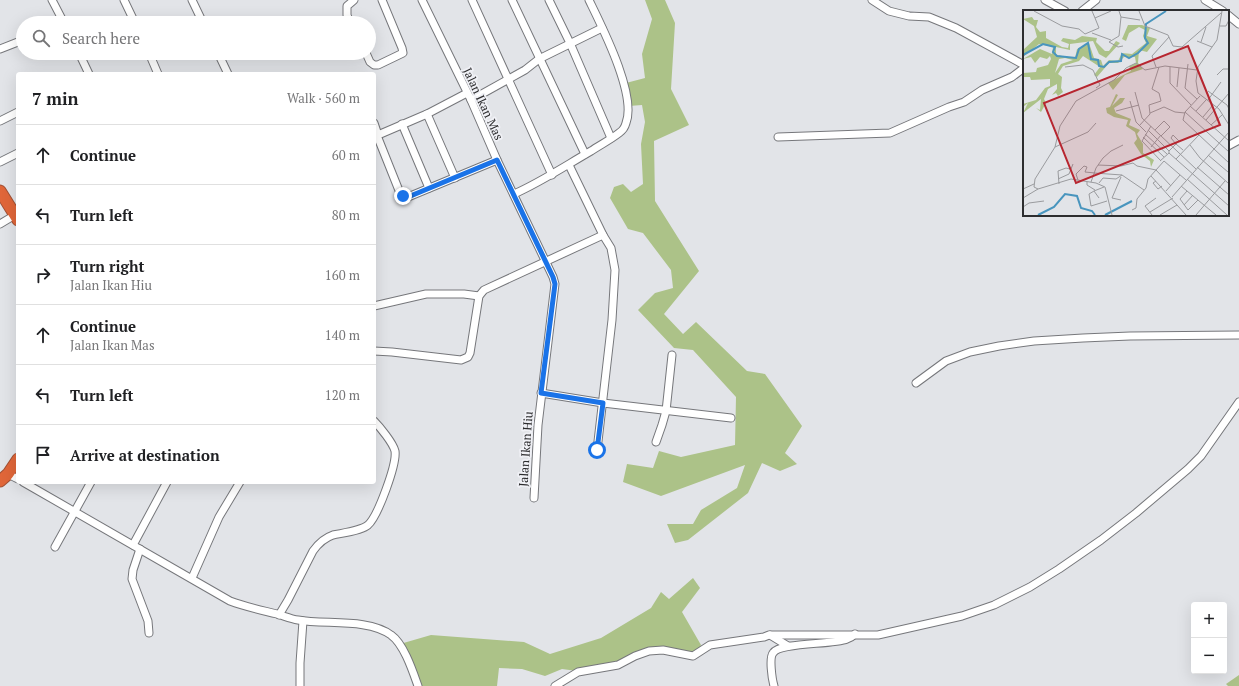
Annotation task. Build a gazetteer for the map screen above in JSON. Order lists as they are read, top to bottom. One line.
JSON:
{"streets":{"street":["Jalan Ikan Mas","Jalan Ikan Hiu"]},"crossings":[["Jalan Ikan Mas","Jalan Ikan Hiu"]],"page":{"search":"Search here","heading":["7 min","Walk · 560 m"],"list":[["Continue","60 m"],["Turn left","80 m"],["Turn right","Jalan Ikan Hiu","160 m"],["Continue","Jalan Ikan Mas","140 m"],["Turn left","120 m"],"Arrive at destination"],"map_buttons":["+","−"]}}
